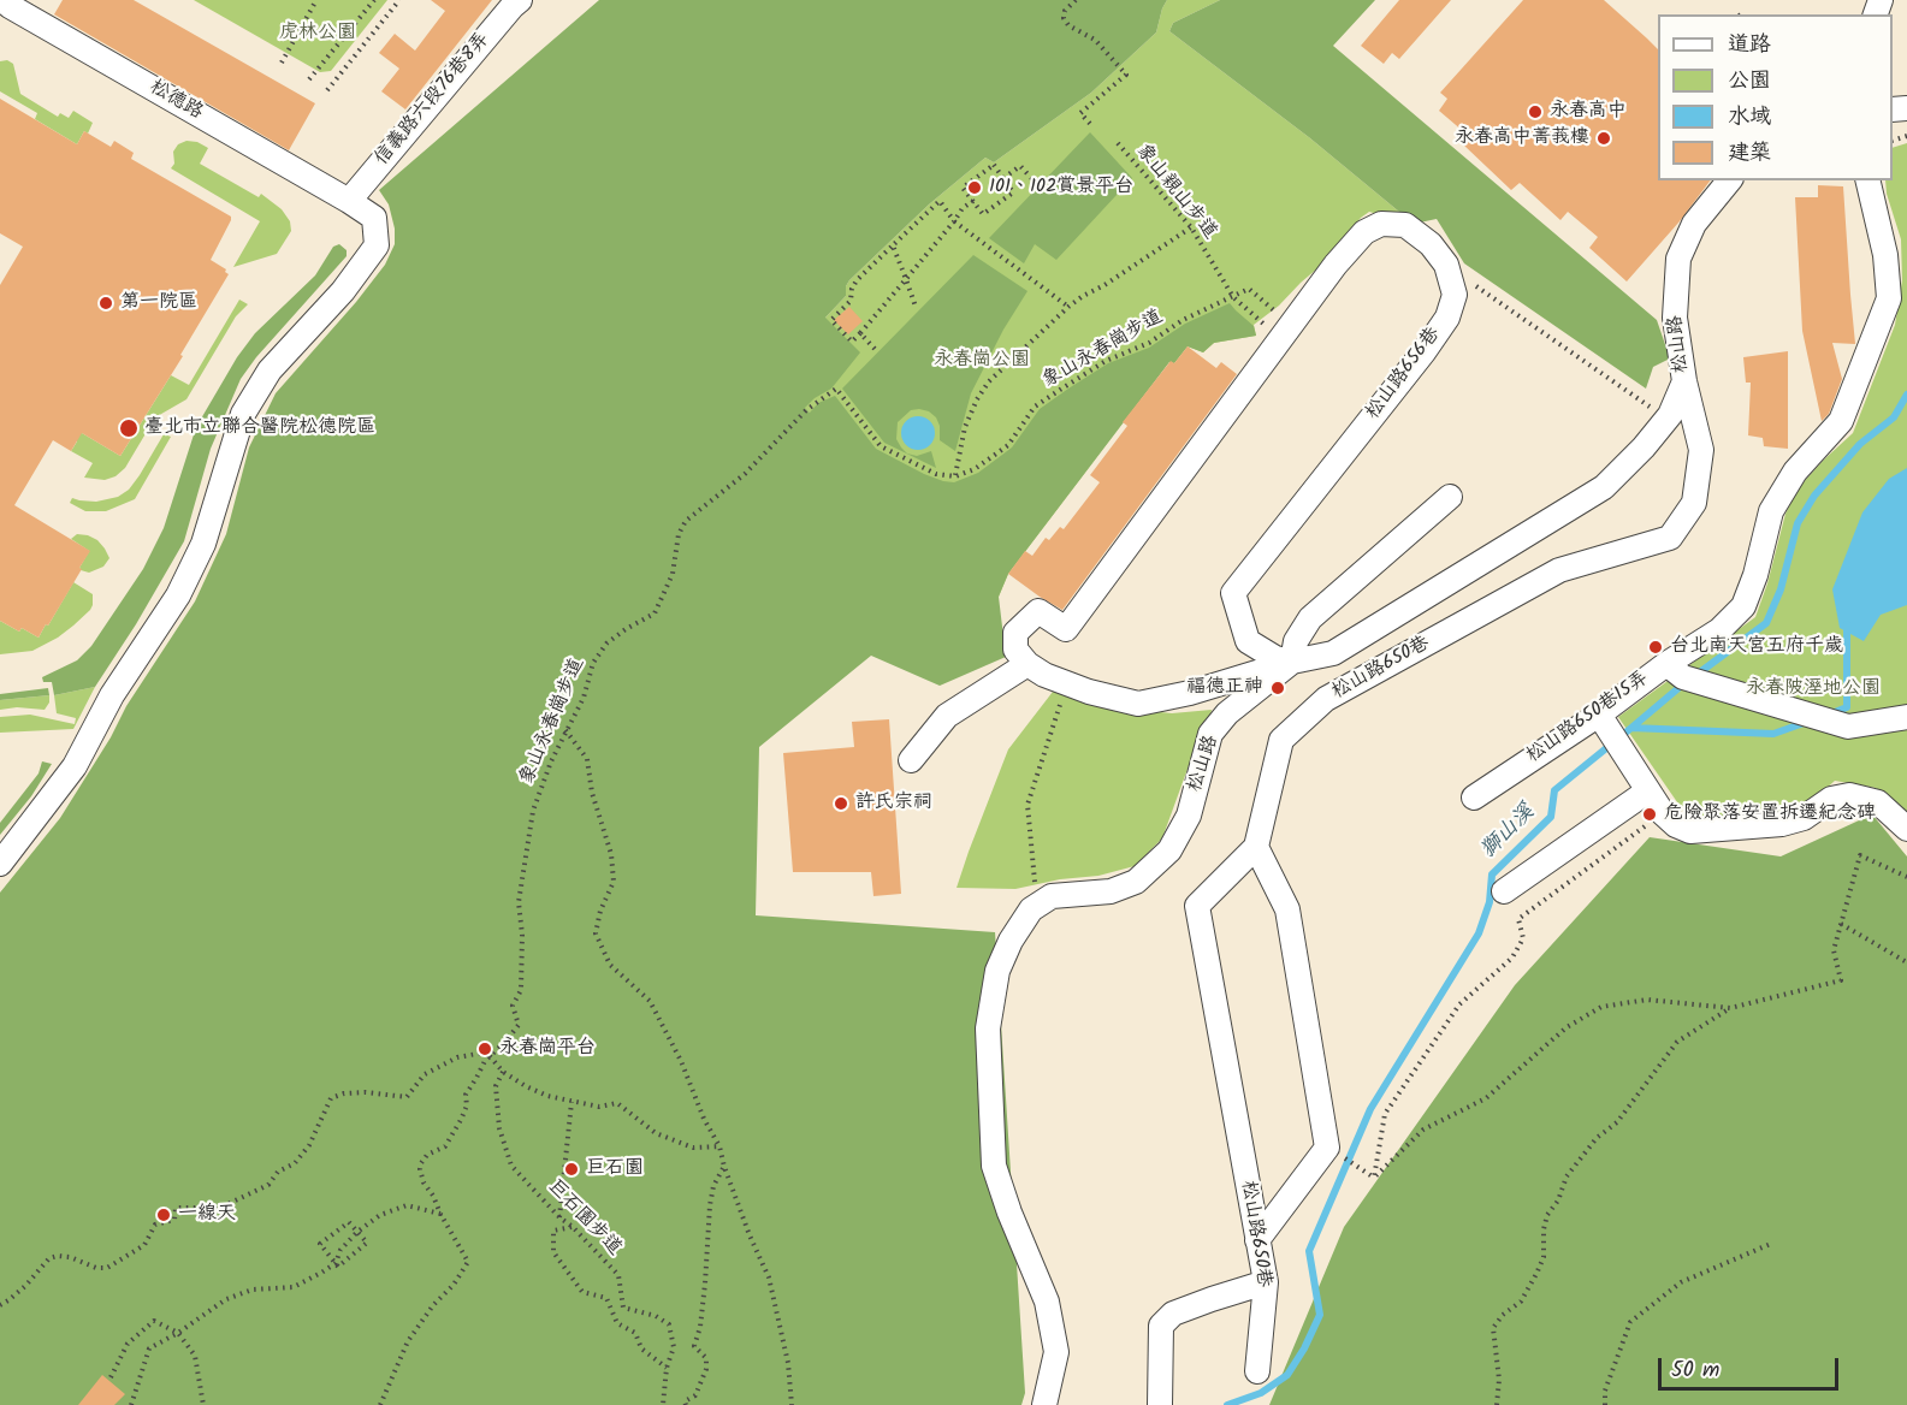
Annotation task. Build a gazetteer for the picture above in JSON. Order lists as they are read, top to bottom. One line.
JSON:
{"streets":{"street":["信義路六段76巷8弄","松德路","松山路","松山路656巷","松山路650巷","松山路650巷15弄"],"path":["象山親山步道","象山永春崗步道","巨石園步道"]},"crossings":[["信義路六段76巷8弄","松德路"],["象山親山步道","象山永春崗步道"],["松山路","松山路650巷"]],"water":["獅山溪"],"parks":["虎林公園","永春崗公園","永春陂溼地公園"],"places":["永春高中","永春高中菁莪樓","101、102賞景平台","第一院區","臺北市立聯合醫院松德院區","台北南天宮五府千歲","福德正神","許氏宗祠","危險聚落安置拆遷紀念碑","永春崗平台","巨石園","一線天"],"legend":["道路","公園","水域","建築"],"scale_bar":"50 m"}
